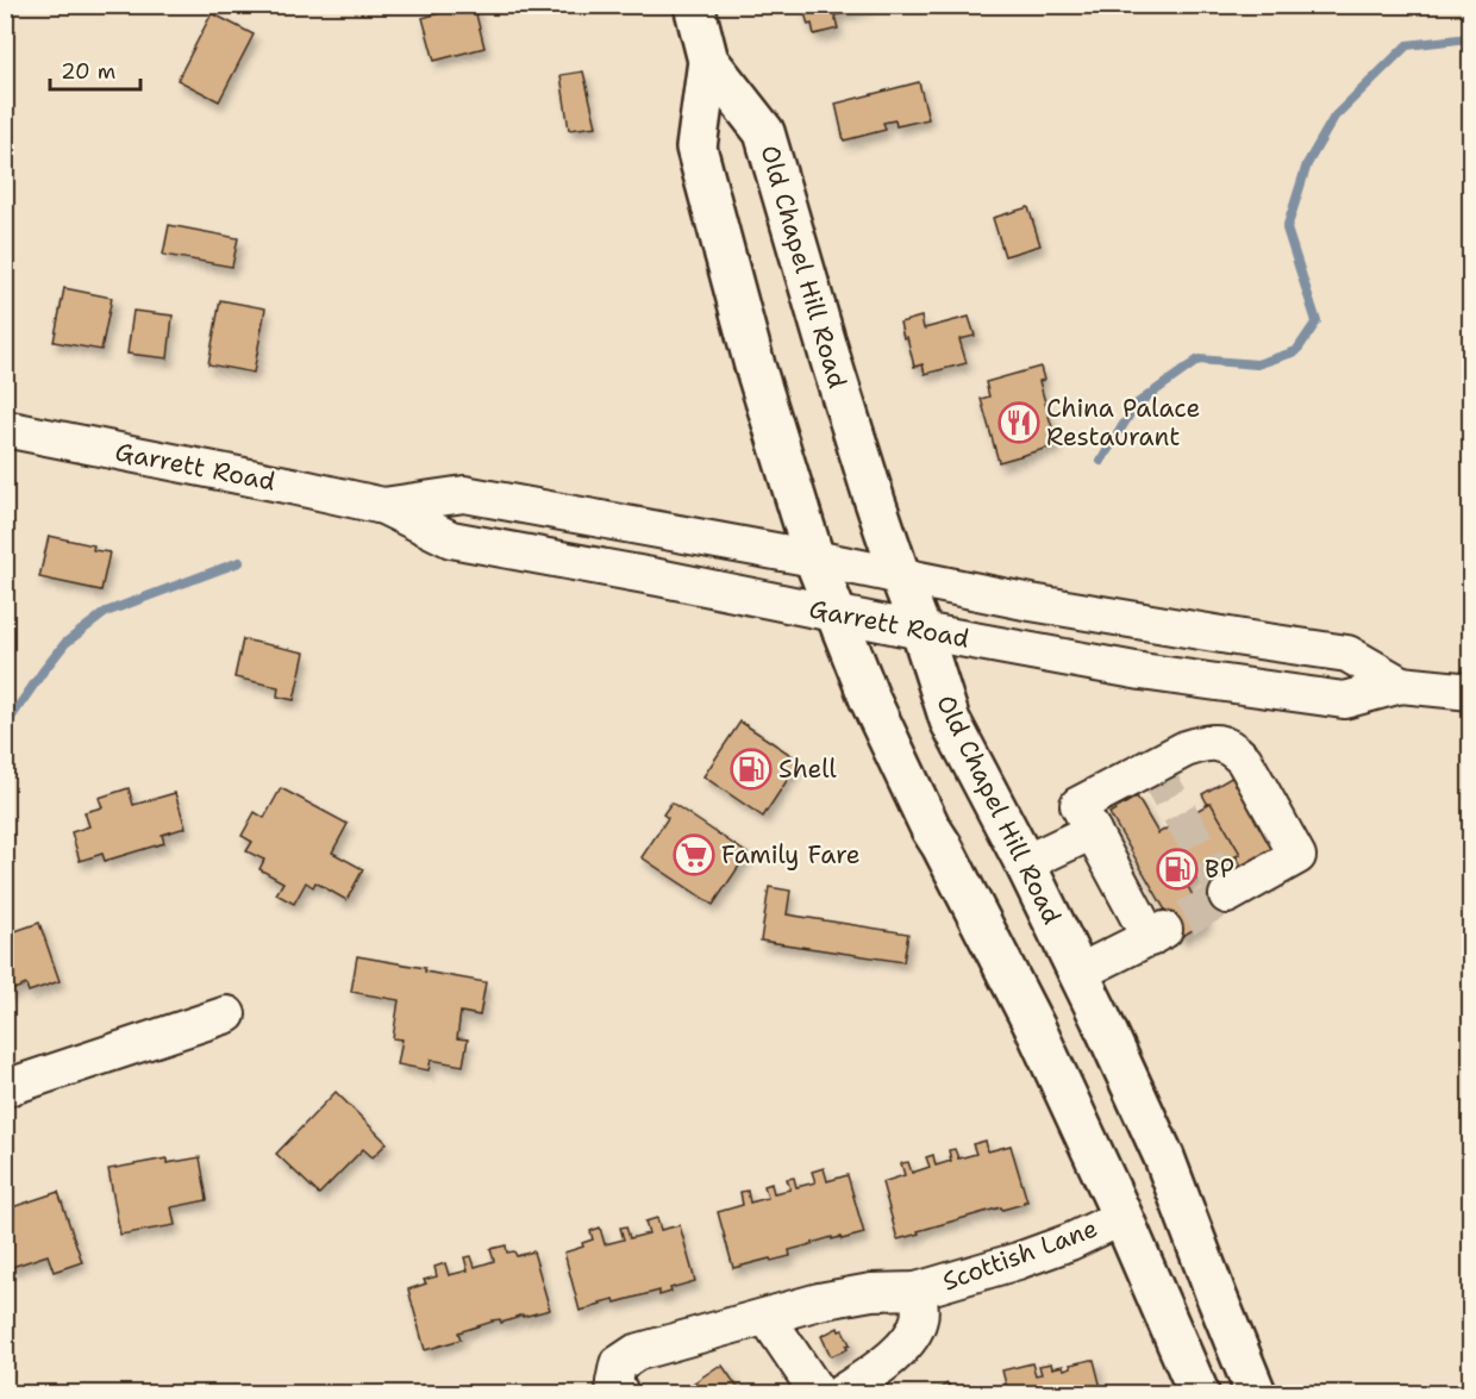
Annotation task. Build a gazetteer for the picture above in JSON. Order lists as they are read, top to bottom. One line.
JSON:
{"streets":{"main road":["Old Chapel Hill Road"],"street":["Garrett Road","Scottish Lane"]},"crossings":[["Old Chapel Hill Road","Garrett Road"],["Old Chapel Hill Road","Scottish Lane"]],"places":{"restaurant":["China Palace Restaurant"],"fuel station":["Shell","BP"],"supermarket":["Family Fare"]},"scale_bar":"20 m"}
